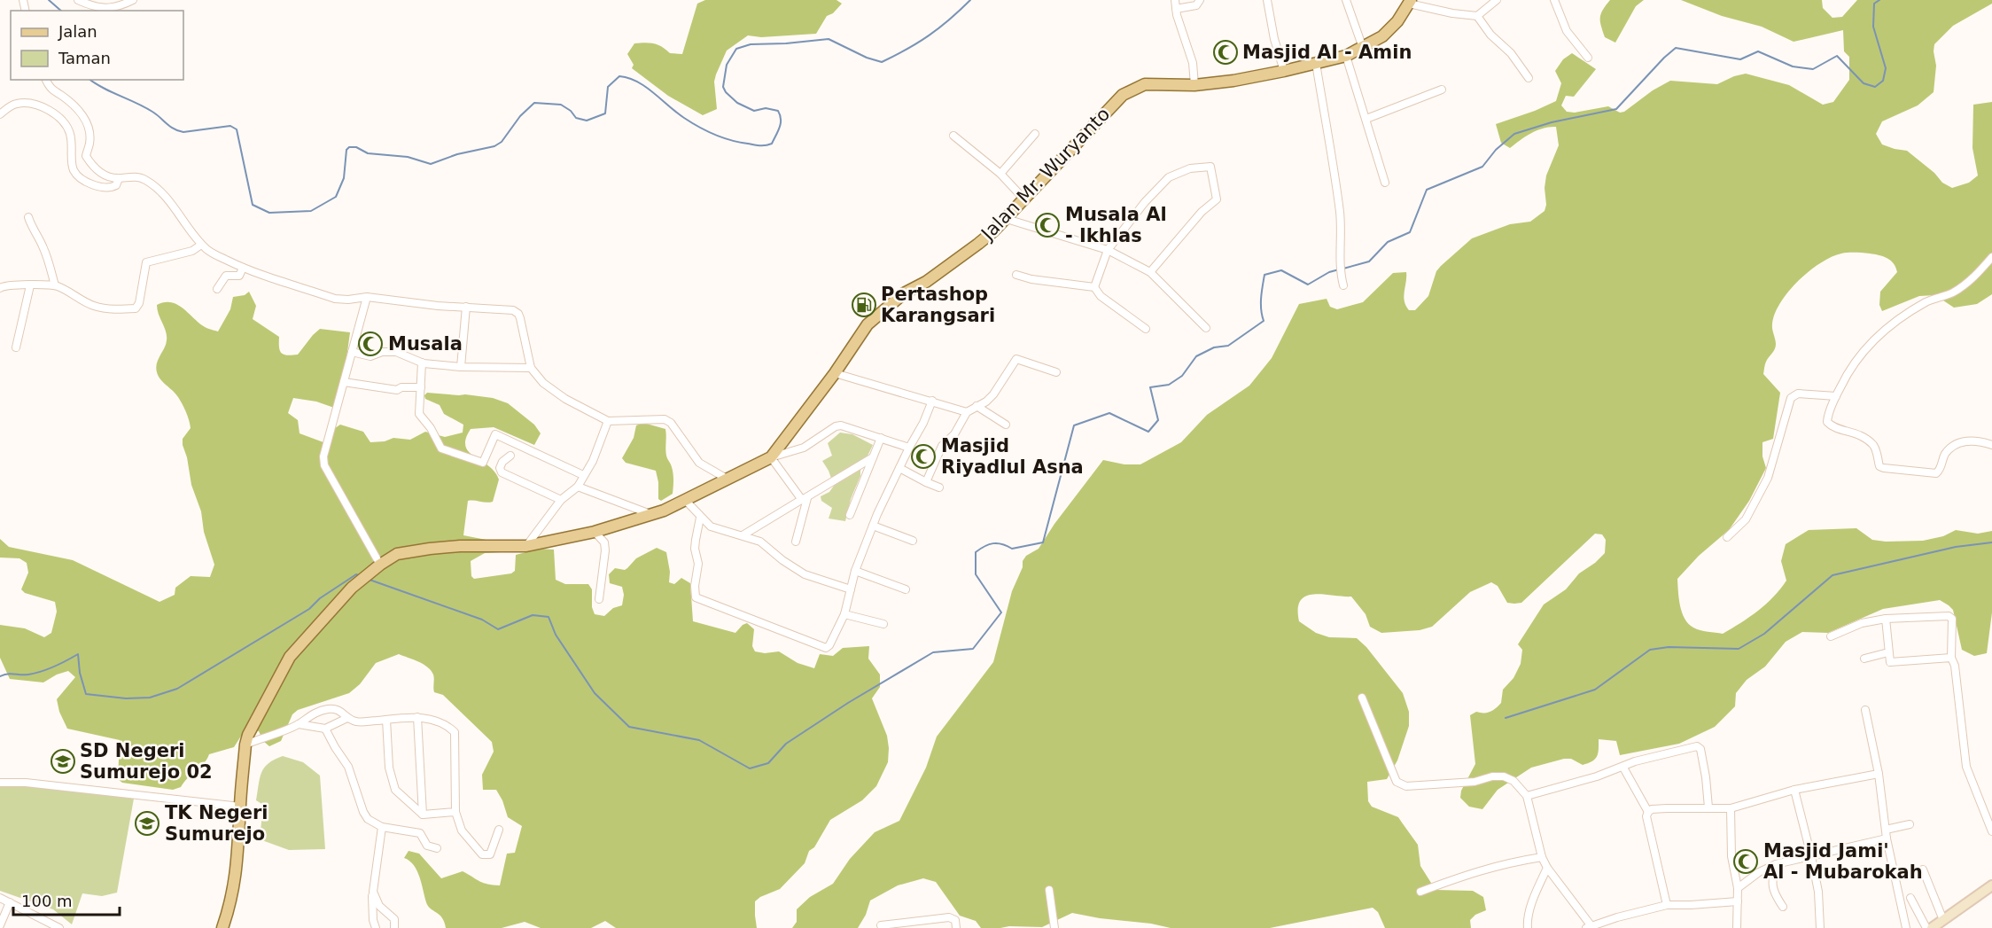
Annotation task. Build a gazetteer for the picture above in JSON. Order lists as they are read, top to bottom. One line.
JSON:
{"streets":{"main road":["Jalan Mr. Wuryanto"]},"places":{"mosque":["Masjid Al - Amin","Musala Al - Ikhlas","Musala","Masjid Riyadlul Asna","Masjid Jami' Al - Mubarokah"],"fuel station":["Pertashop Karangsari"],"school or university":["SD Negeri Sumurejo 02","TK Negeri Sumurejo"]},"legend":["Jalan","Taman"],"scale_bar":"100 m"}
